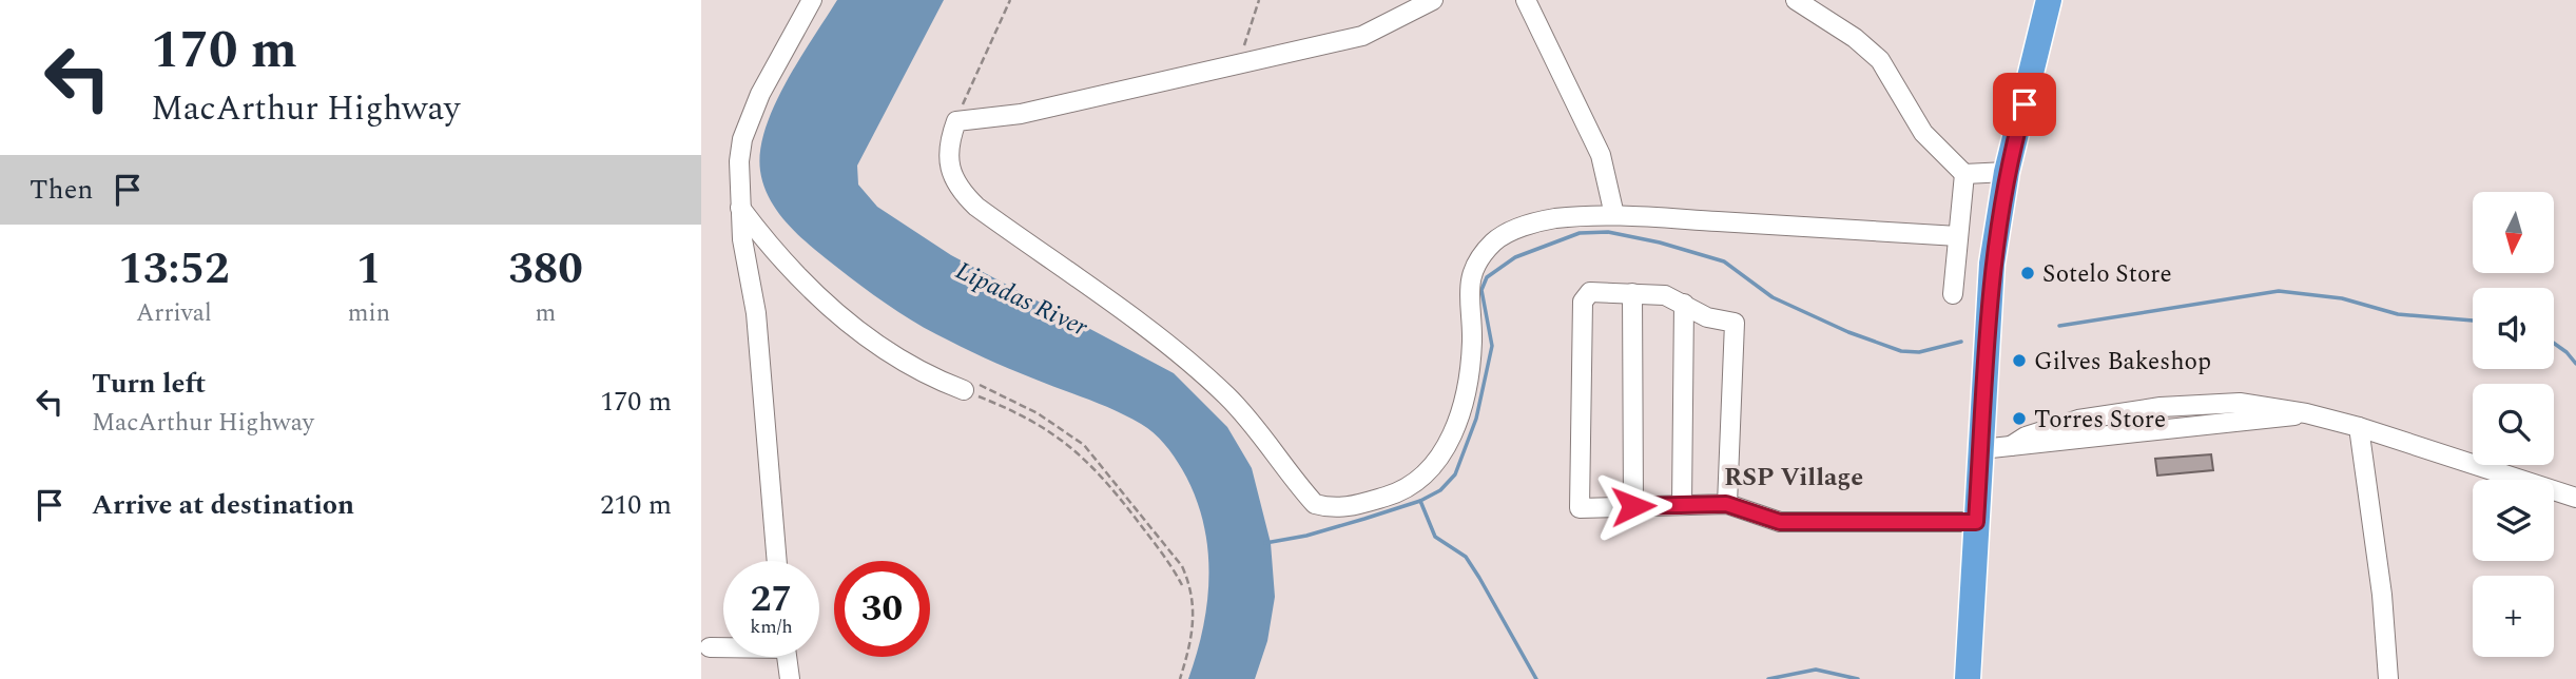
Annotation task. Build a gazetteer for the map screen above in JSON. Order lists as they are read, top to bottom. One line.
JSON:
{"districts":["RSP Village"],"water":["Lipadas River"],"places":["Sotelo Store","Gilves Bakeshop","Torres Store"],"north":"bottom","page":{"turn":["170 m","MacArthur Highway"],"then":"Then","map_buttons":"+","eta":["13:52","Arrival","1","min","380","m"],"list":[{"name":"Turn left","note":"MacArthur Highway","value":"170 m"},{"name":"Arrive at destination","value":"210 m"}],"speed":"27 km/h","limit":"30"}}
